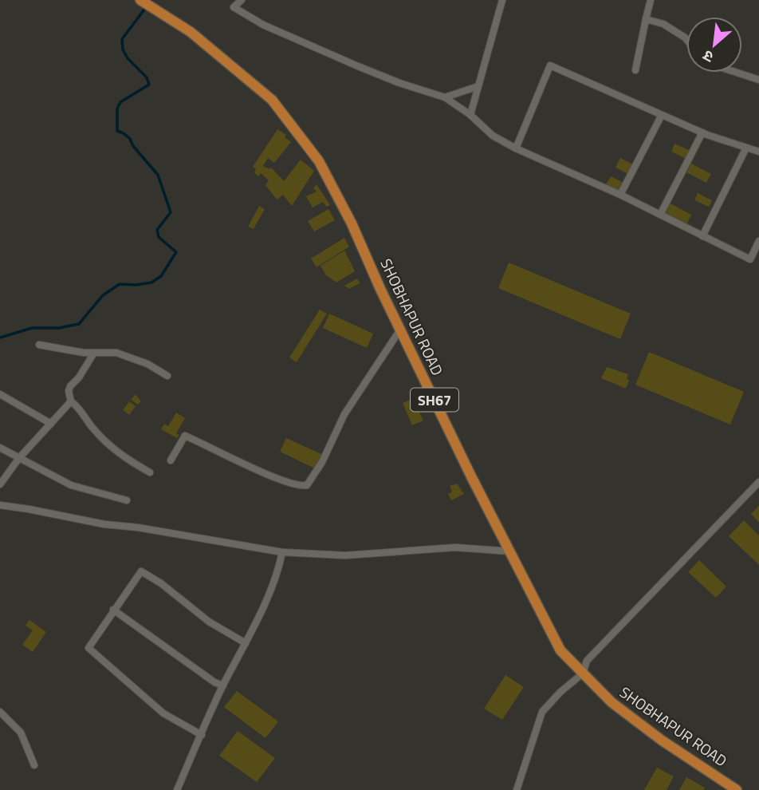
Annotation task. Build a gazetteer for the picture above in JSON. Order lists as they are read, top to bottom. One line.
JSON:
{"streets":{"main road":["SHOBHAPUR ROAD","SH67"]},"north":"bottom left"}
